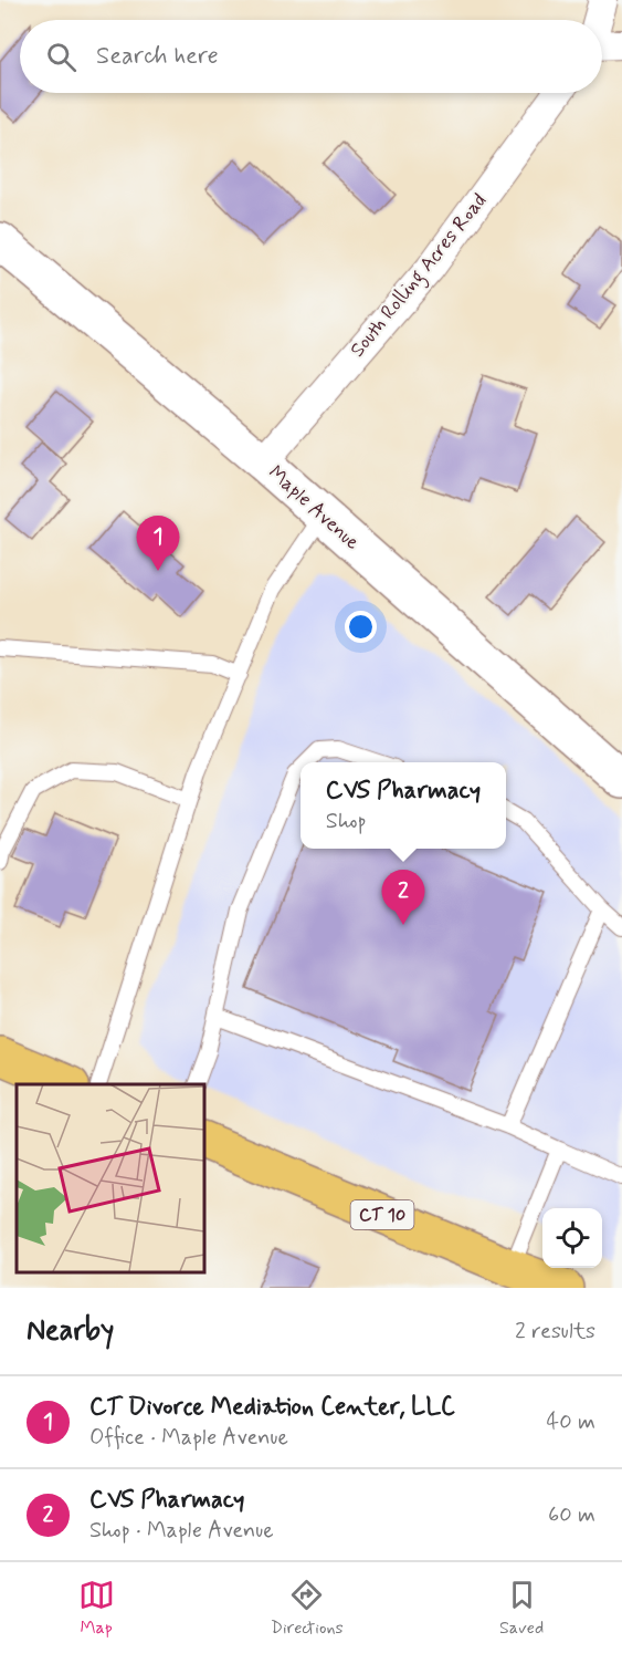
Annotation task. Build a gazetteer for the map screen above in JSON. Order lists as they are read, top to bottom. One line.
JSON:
{"streets":{"highway":["CT 10"],"street":["South Rolling Acres Road","Maple Avenue"]},"crossings":[["South Rolling Acres Road","Maple Avenue"]],"page":{"search":"Search here","pins":["1","2"],"popup":["CVS Pharmacy","Shop"],"heading":["Nearby","2 results"],"list":[{"mark":"1","name":"CT Divorce Mediation Center, LLC","note":"Office · Maple Avenue","value":"40 m"},{"mark":"2","name":"CVS Pharmacy","note":"Shop · Maple Avenue","value":"60 m"}],"nav":["Map","Directions","Saved"]}}
